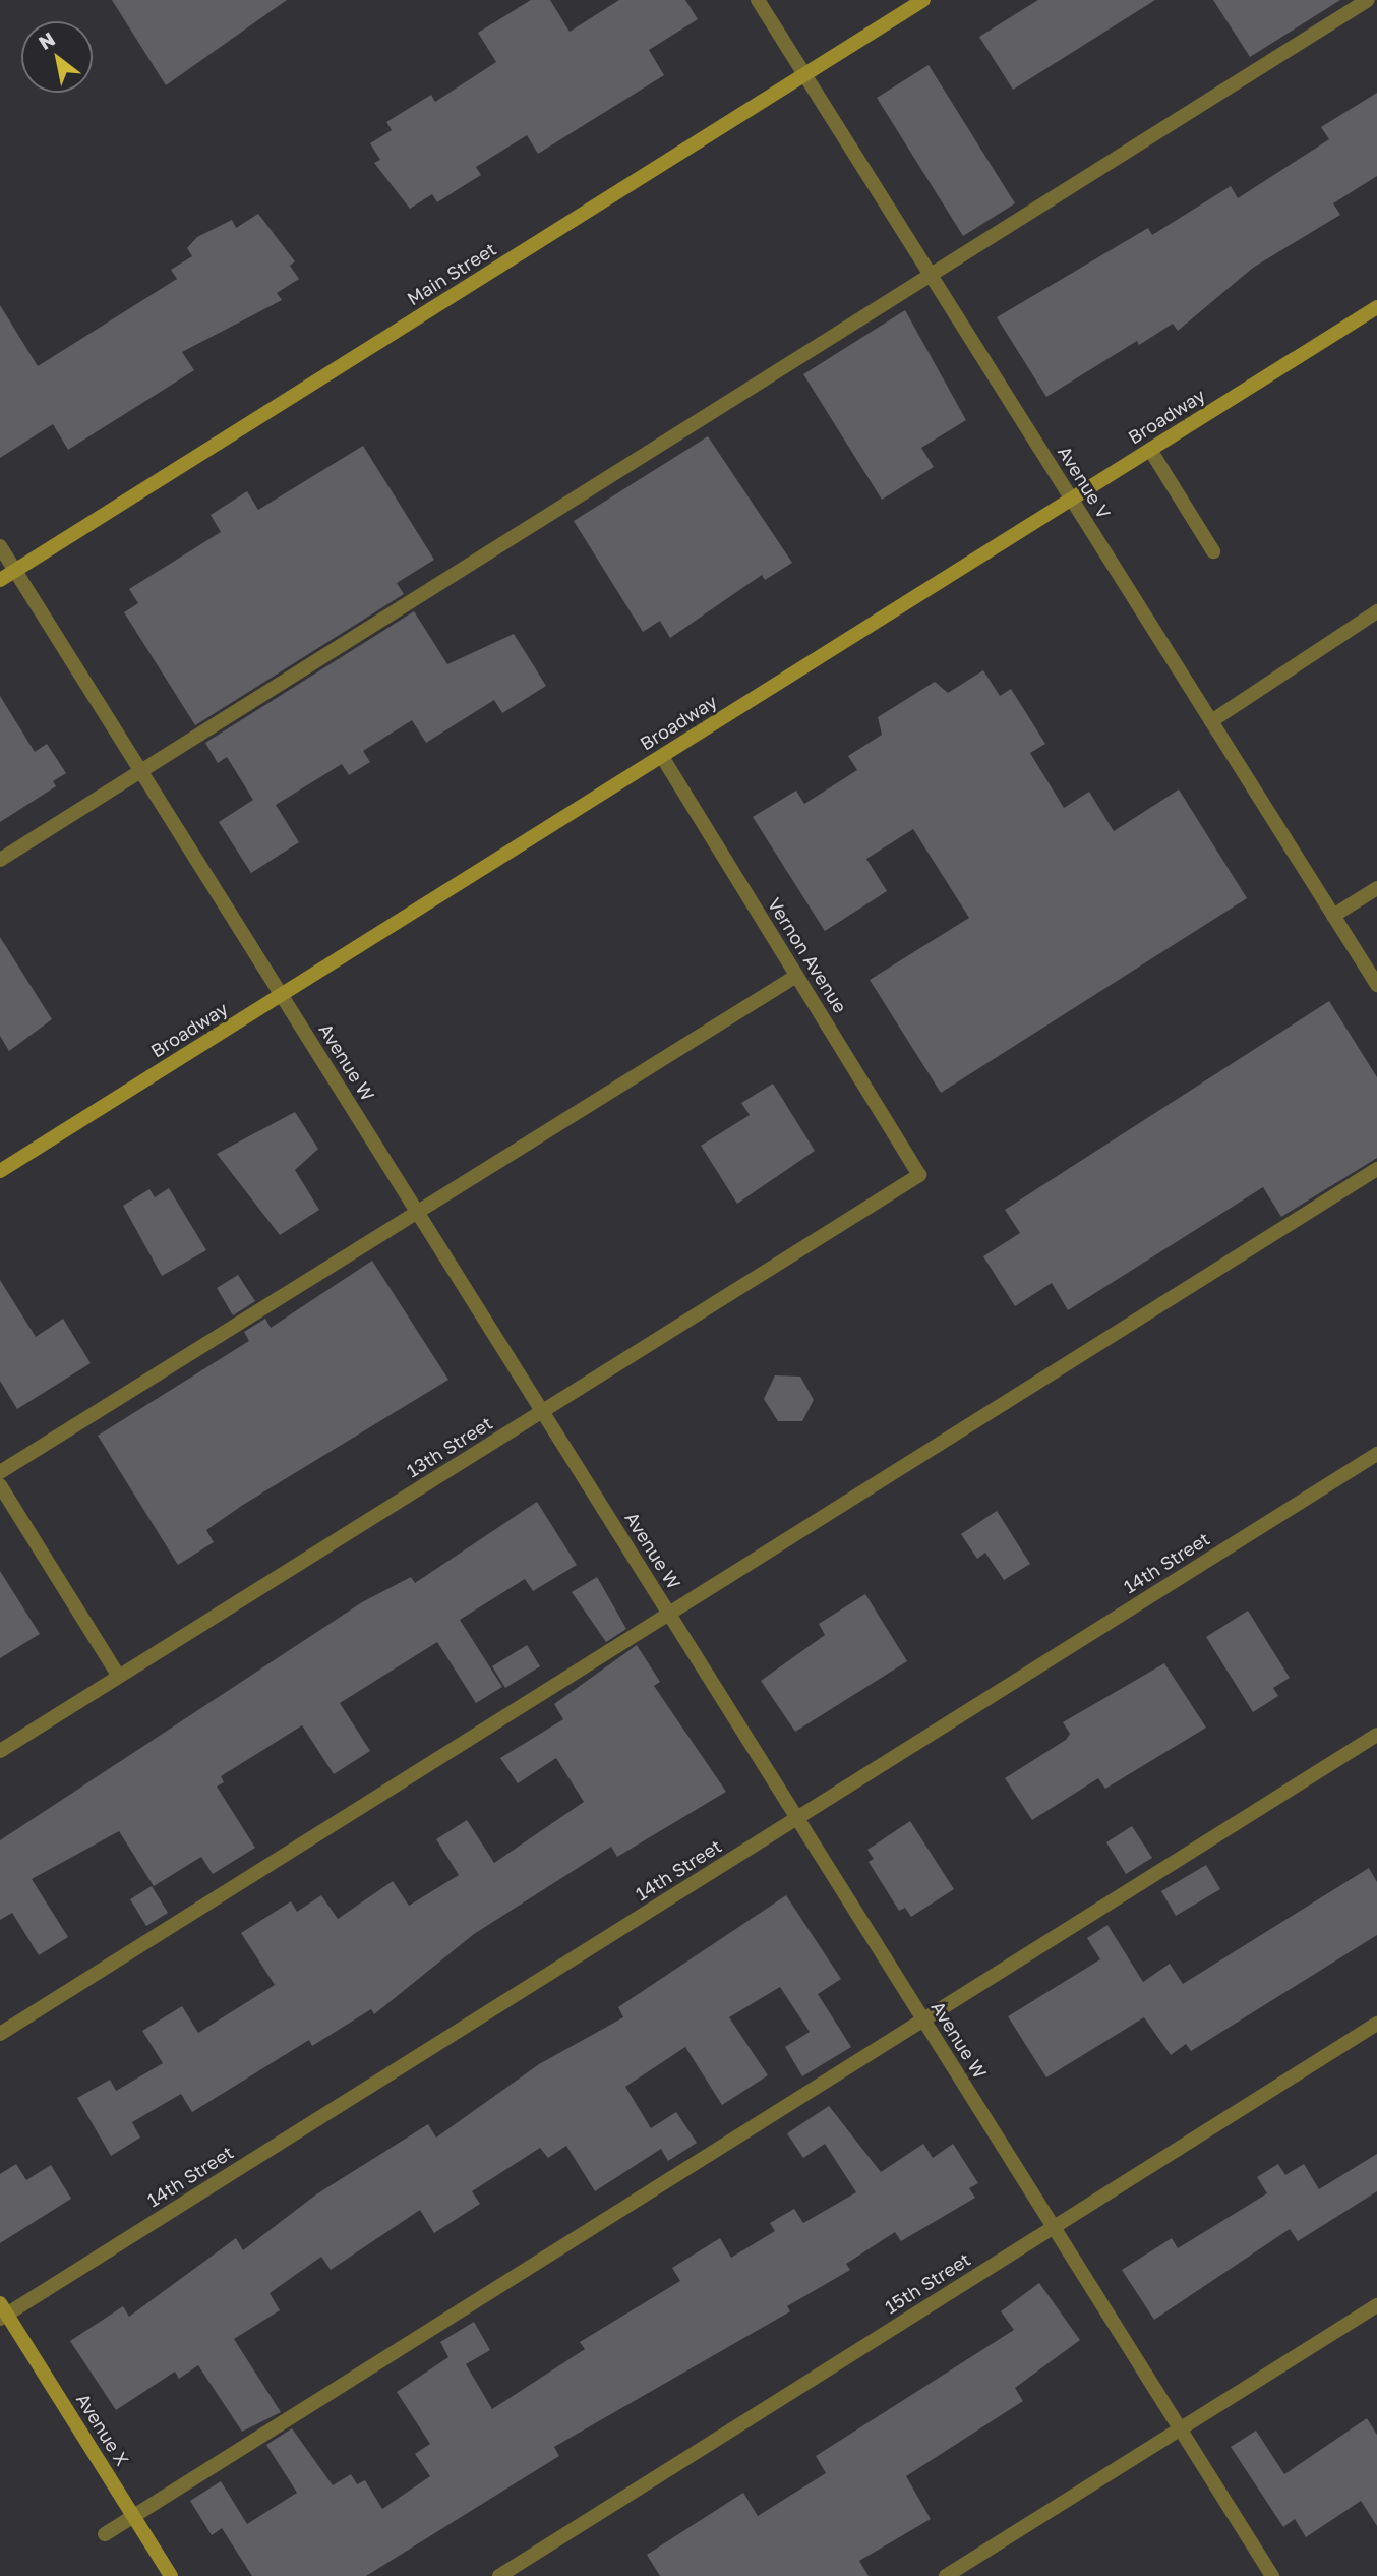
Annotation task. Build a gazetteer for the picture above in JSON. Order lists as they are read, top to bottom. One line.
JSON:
{"streets":{"main road":["Main Street","Broadway","Avenue X"],"street":["Avenue V","Vernon Avenue","Avenue W","13th Street","14th Street","15th Street"]},"crossings":[["Main Street","Avenue V"],["Main Street","Avenue W"],["Broadway","Avenue V"],["Broadway","Vernon Avenue"],["Broadway","Avenue W"],["Vernon Avenue","13th Street"],["Avenue W","13th Street"],["Avenue W","14th Street"],["Avenue W","15th Street"],["14th Street","Avenue X"]],"north":"top left"}
